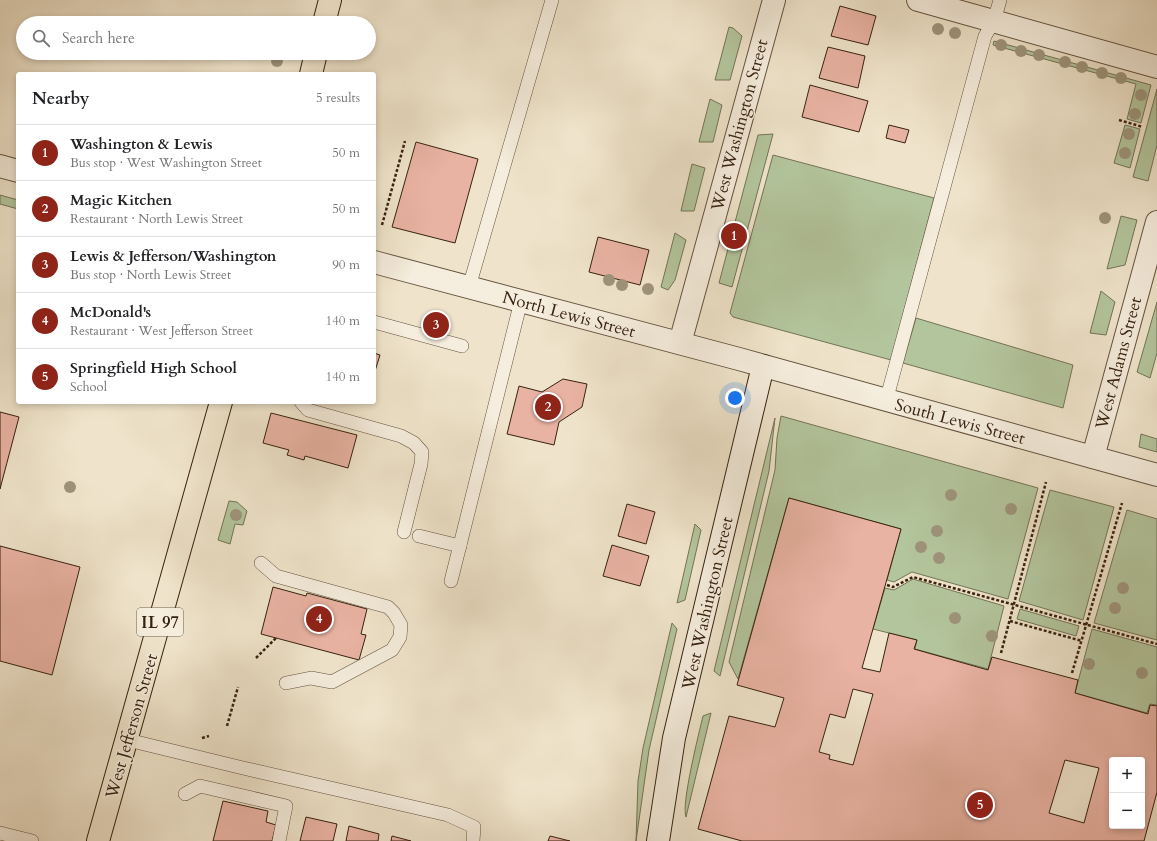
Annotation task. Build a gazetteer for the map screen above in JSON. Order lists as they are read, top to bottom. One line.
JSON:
{"streets":{"main road":["IL 97","West Jefferson Street"],"street":["West Washington Street","North Lewis Street","West Adams Street","South Lewis Street"]},"crossings":[["West Washington Street","North Lewis Street"],["West Washington Street","South Lewis Street"],["North Lewis Street","South Lewis Street"],["West Adams Street","South Lewis Street"]],"page":{"search":"Search here","heading":["Nearby","5 results"],"list":[{"mark":"1","name":"Washington & Lewis","note":"Bus stop · West Washington Street","value":"50 m"},{"mark":"2","name":"Magic Kitchen","note":"Restaurant · North Lewis Street","value":"50 m"},{"mark":"3","name":"Lewis & Jefferson/Washington","note":"Bus stop · North Lewis Street","value":"90 m"},{"mark":"4","name":"McDonald's","note":"Restaurant · West Jefferson Street","value":"140 m"},{"mark":"5","name":"Springfield High School","note":"School","value":"140 m"}],"pins":["1","3","2","4","5"],"map_buttons":["+","−"]}}
